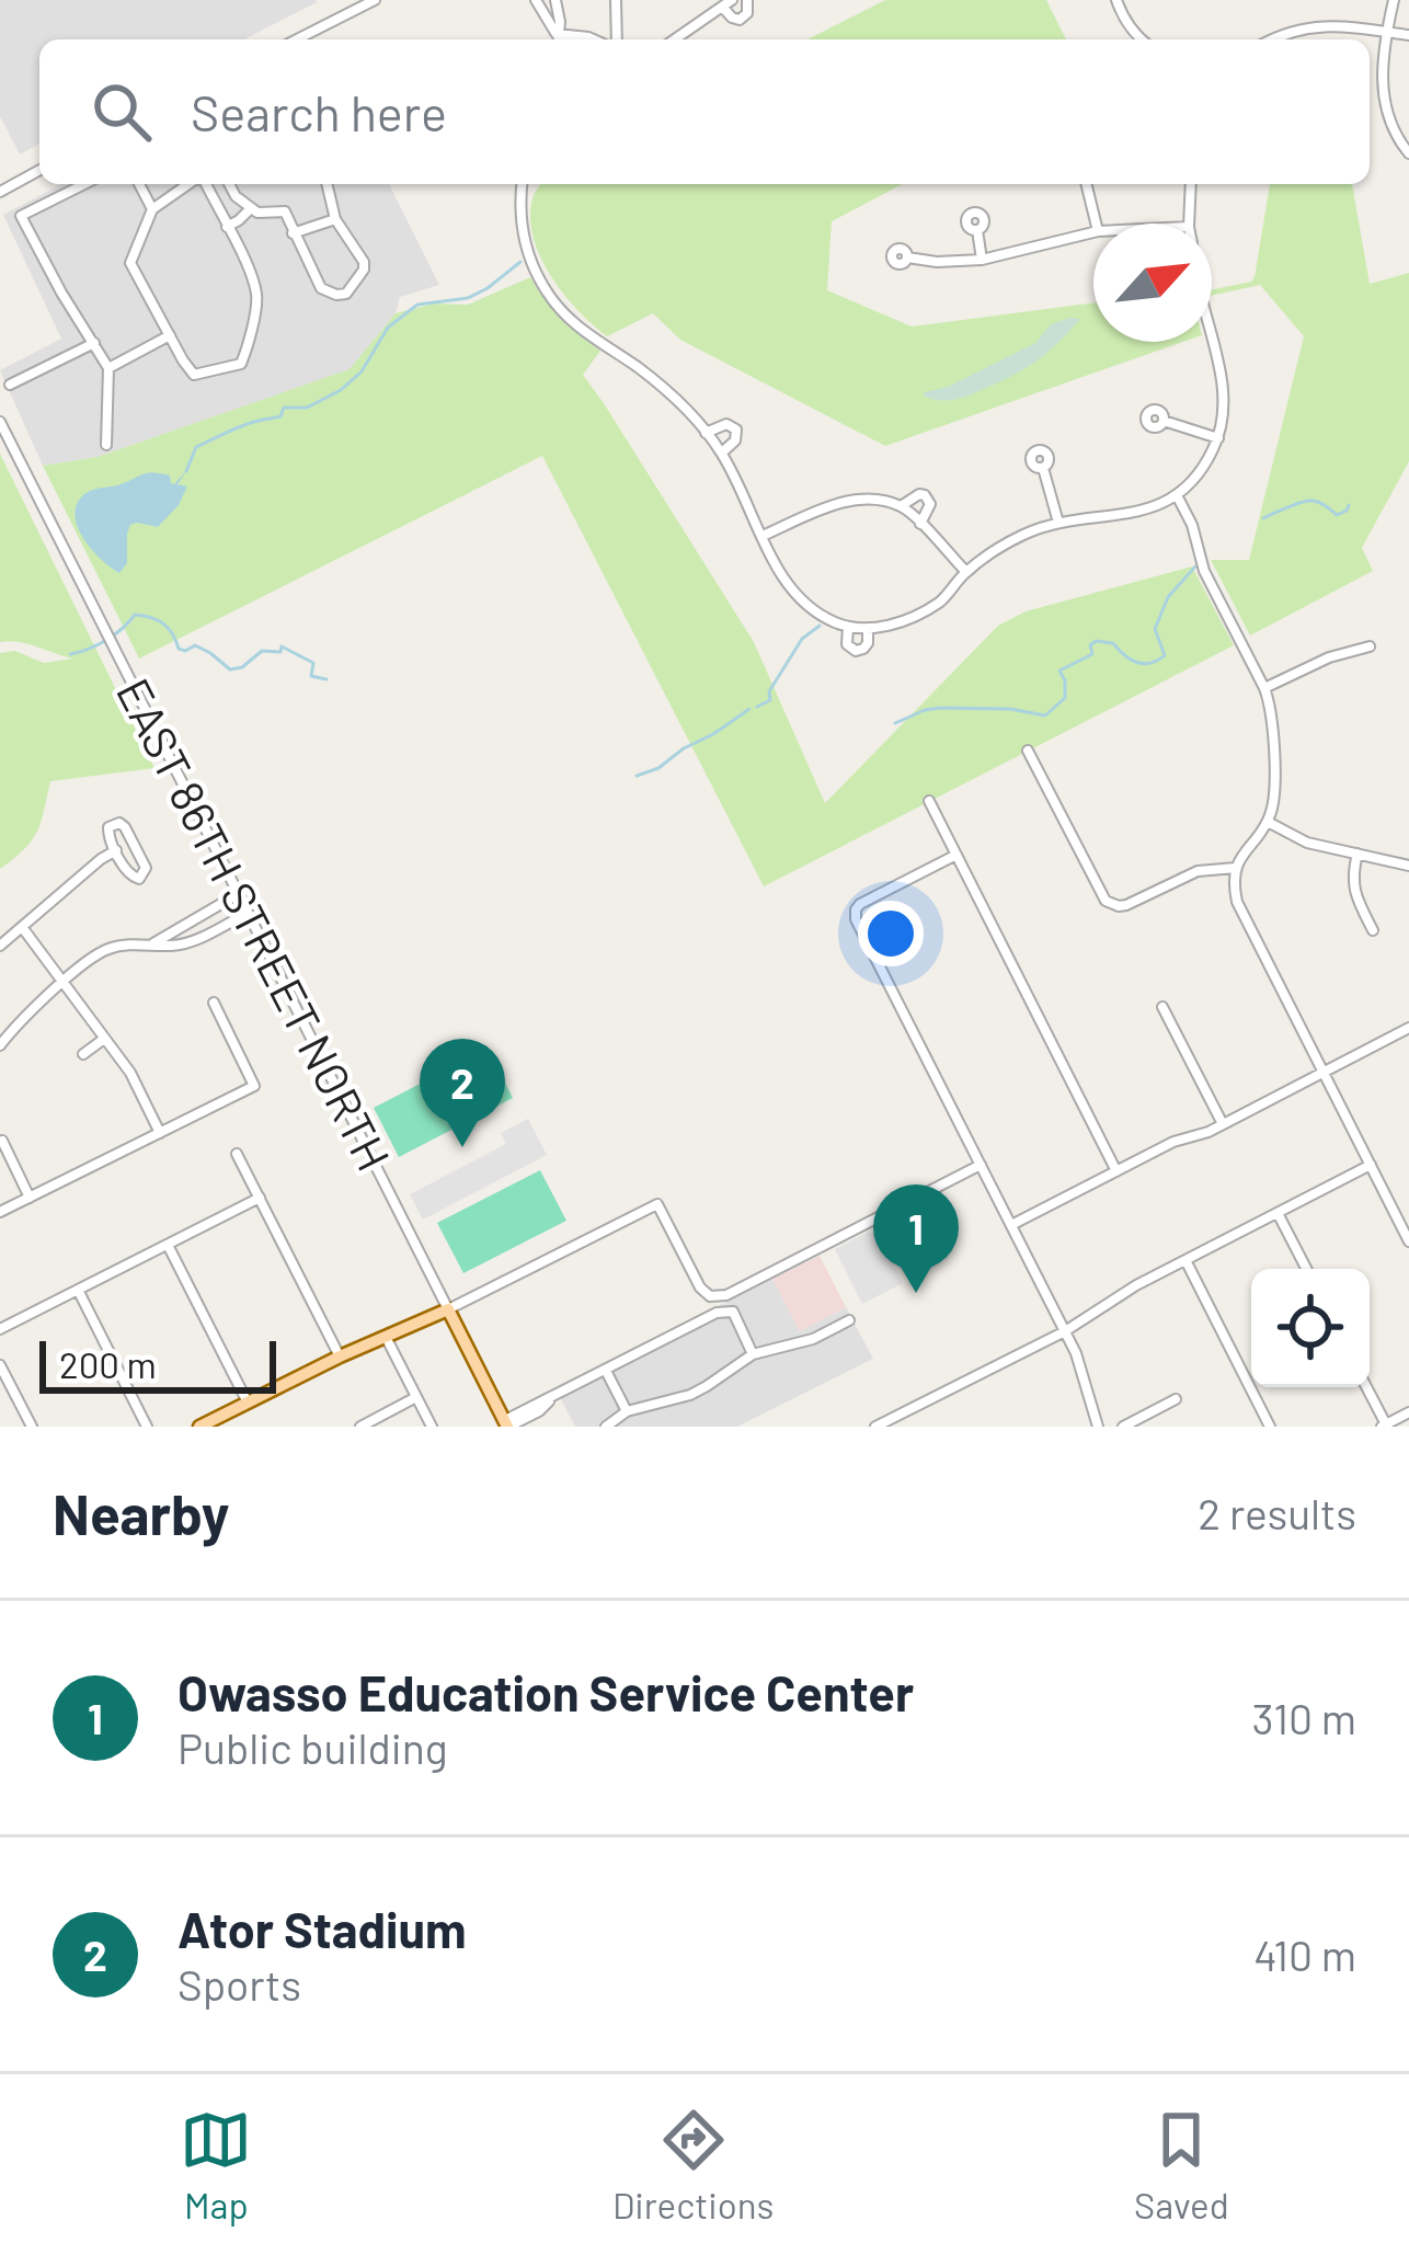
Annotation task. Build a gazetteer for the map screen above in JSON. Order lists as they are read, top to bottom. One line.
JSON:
{"streets":{"main road":["EAST 86TH STREET NORTH"]},"scale_bar":"200 m","north":"top right","page":{"search":"Search here","pins":["2","1"],"scale":"200 m","heading":["Nearby","2 results"],"list":[{"mark":"1","name":"Owasso Education Service Center","note":"Public building","value":"310 m"},{"mark":"2","name":"Ator Stadium","note":"Sports","value":"410 m"}],"nav":["Map","Directions","Saved"]}}
